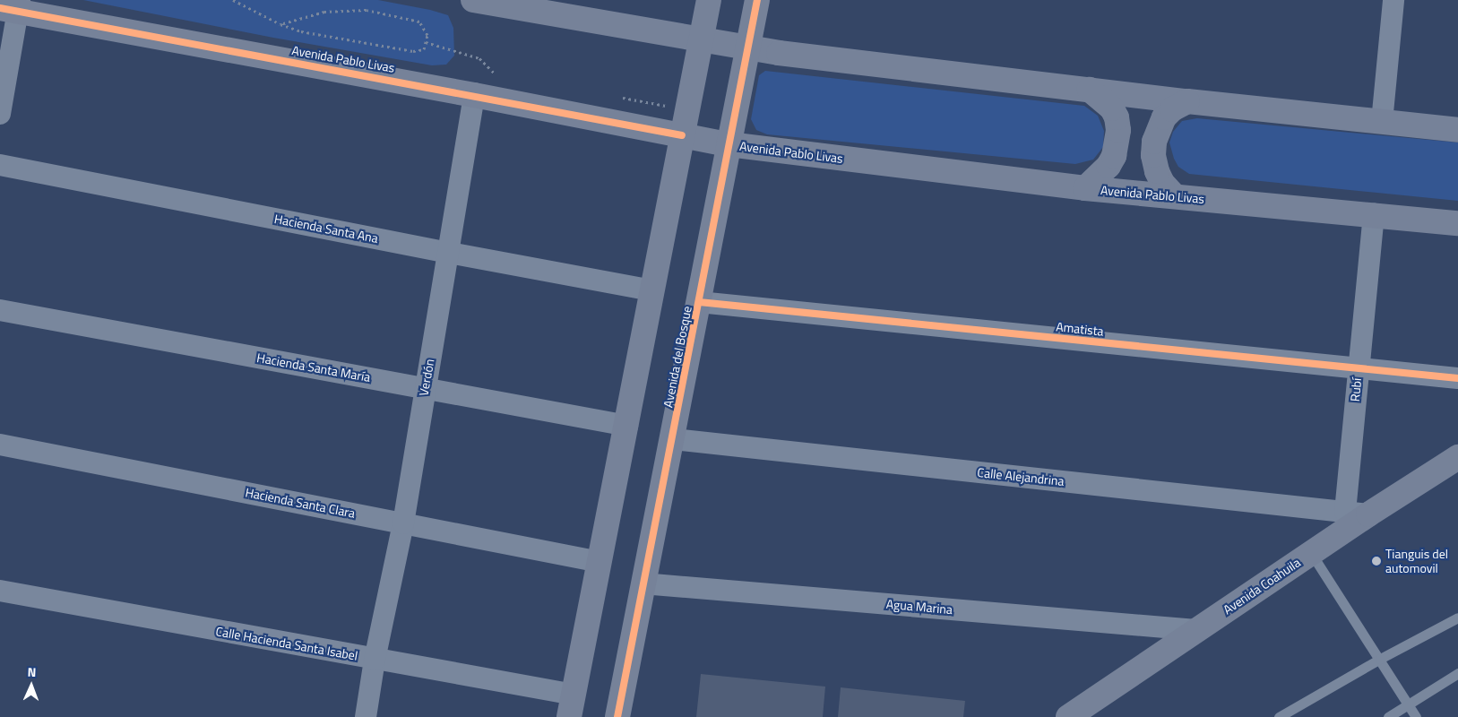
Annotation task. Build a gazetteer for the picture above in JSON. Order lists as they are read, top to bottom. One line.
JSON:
{"streets":{"main road":["Avenida Pablo Livas","Avenida del Bosque","Avenida Coahuila"],"street":["Hacienda Santa Ana","Amatista","Hacienda Santa María","Verdón","Rubí","Calle Alejandrina","Hacienda Santa Clara","Agua Marina","Calle Hacienda Santa Isabel"]},"crossings":[["Avenida Pablo Livas","Avenida del Bosque"],["Avenida Pablo Livas","Verdón"],["Avenida Pablo Livas","Rubí"],["Hacienda Santa Ana","Verdón"],["Amatista","Avenida del Bosque"],["Amatista","Rubí"],["Avenida del Bosque","Calle Alejandrina"],["Avenida del Bosque","Agua Marina"],["Hacienda Santa María","Verdón"],["Verdón","Hacienda Santa Clara"],["Verdón","Calle Hacienda Santa Isabel"],["Rubí","Calle Alejandrina"],["Rubí","Avenida Coahuila"],["Calle Alejandrina","Avenida Coahuila"],["Avenida Coahuila","Agua Marina"]],"places":["Tianguis del automovil"],"north":"top"}
